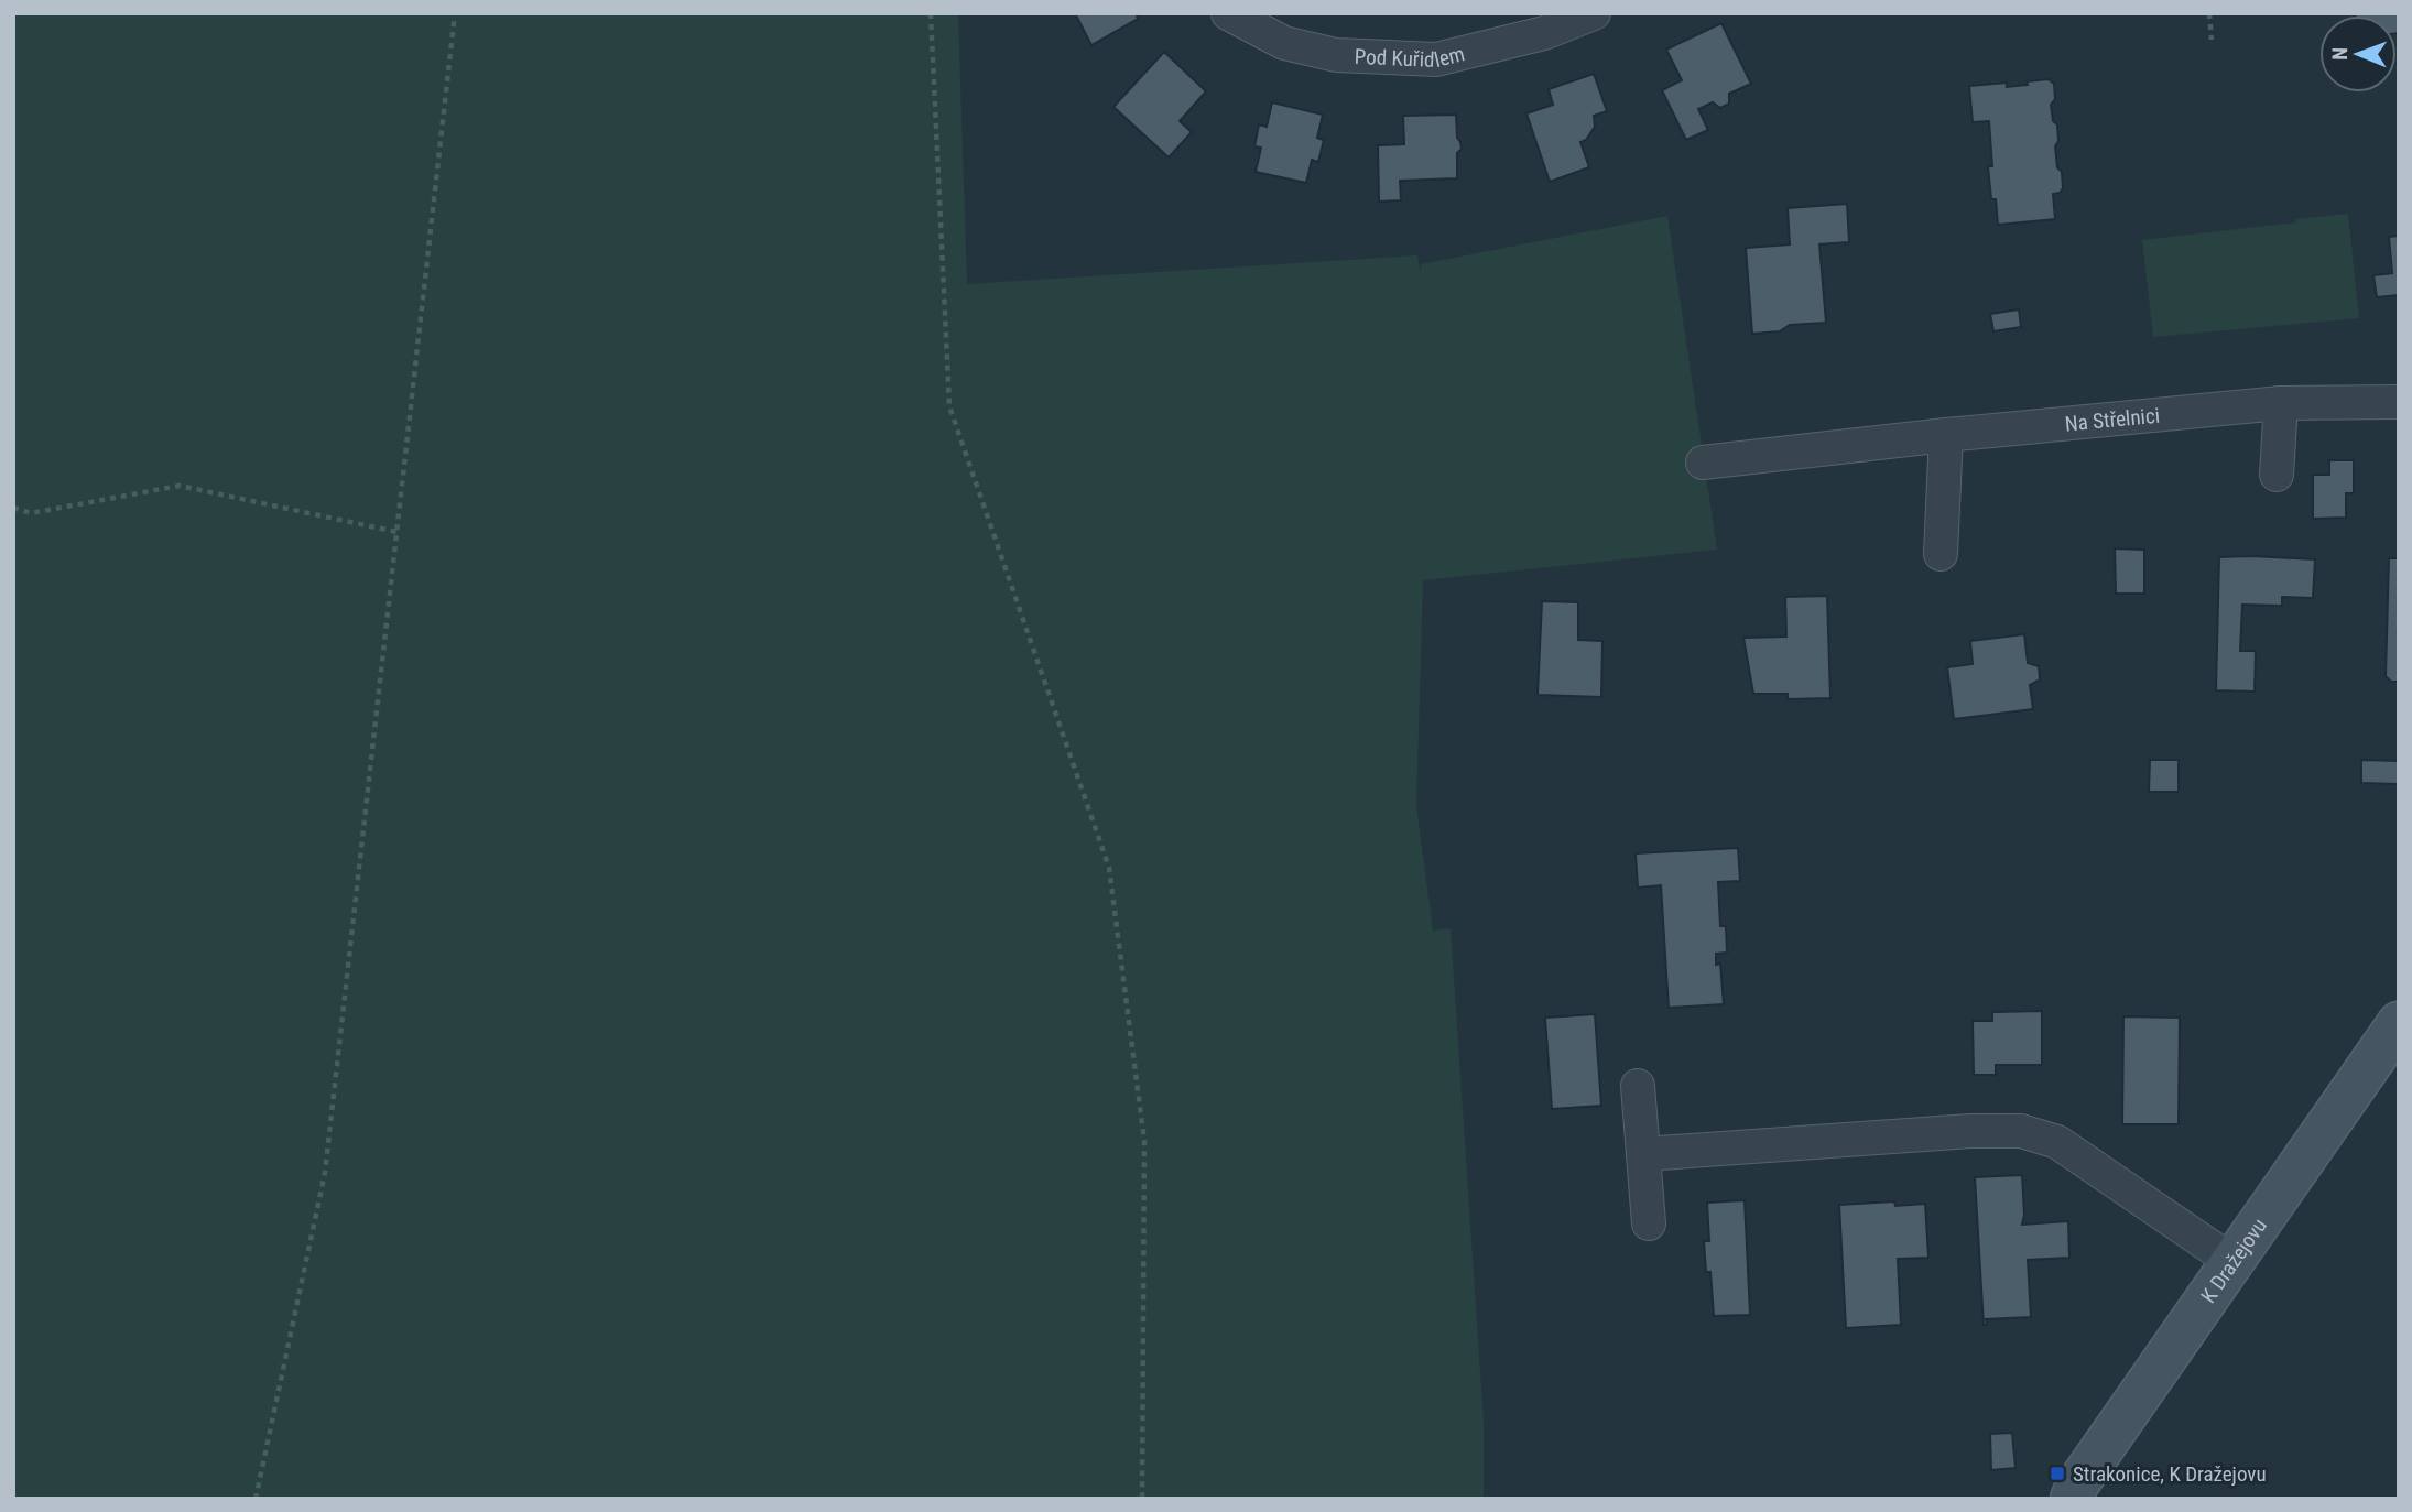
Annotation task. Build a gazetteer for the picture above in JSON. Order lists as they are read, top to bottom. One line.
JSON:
{"streets":{"street":["Pod Kuřidlem","Na Střelnici","K Dražejovu"]},"places":{"transit":["Strakonice, K Dražejovu"]},"north":"left"}
